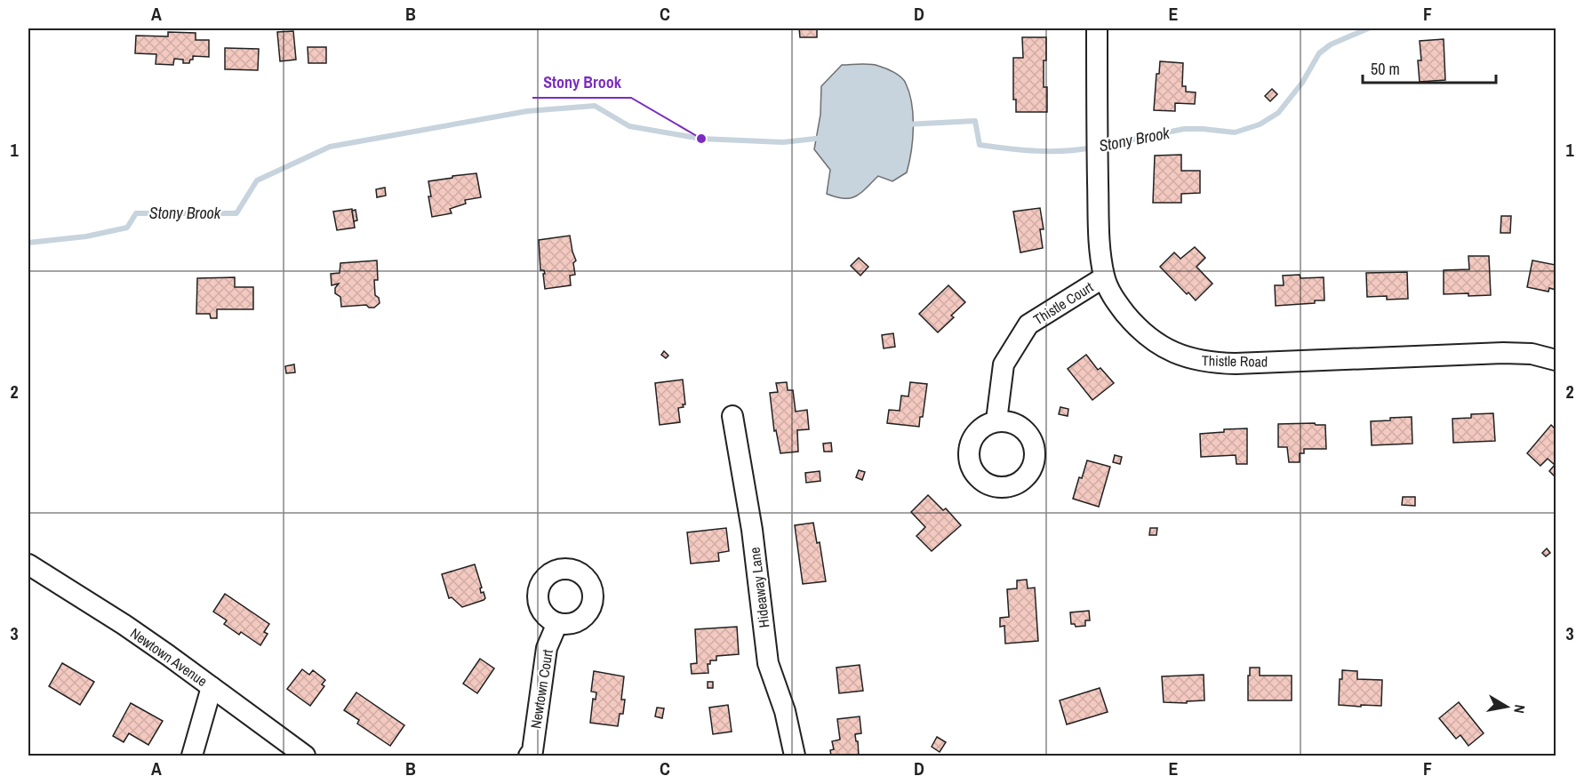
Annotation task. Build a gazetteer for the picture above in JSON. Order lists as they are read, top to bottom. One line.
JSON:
{"streets":{"street":["Thistle Court","Thistle Road","Hideaway Lane","Newtown Avenue","Newtown Court"]},"crossings":[["Thistle Court","Thistle Road"]],"water":["Stony Brook"],"places":["Stony Brook"],"scale_bar":"50 m","north":"right","grid":{"columns":["A","B","C","D","E","F"],"rows":["1","2","3"]}}
